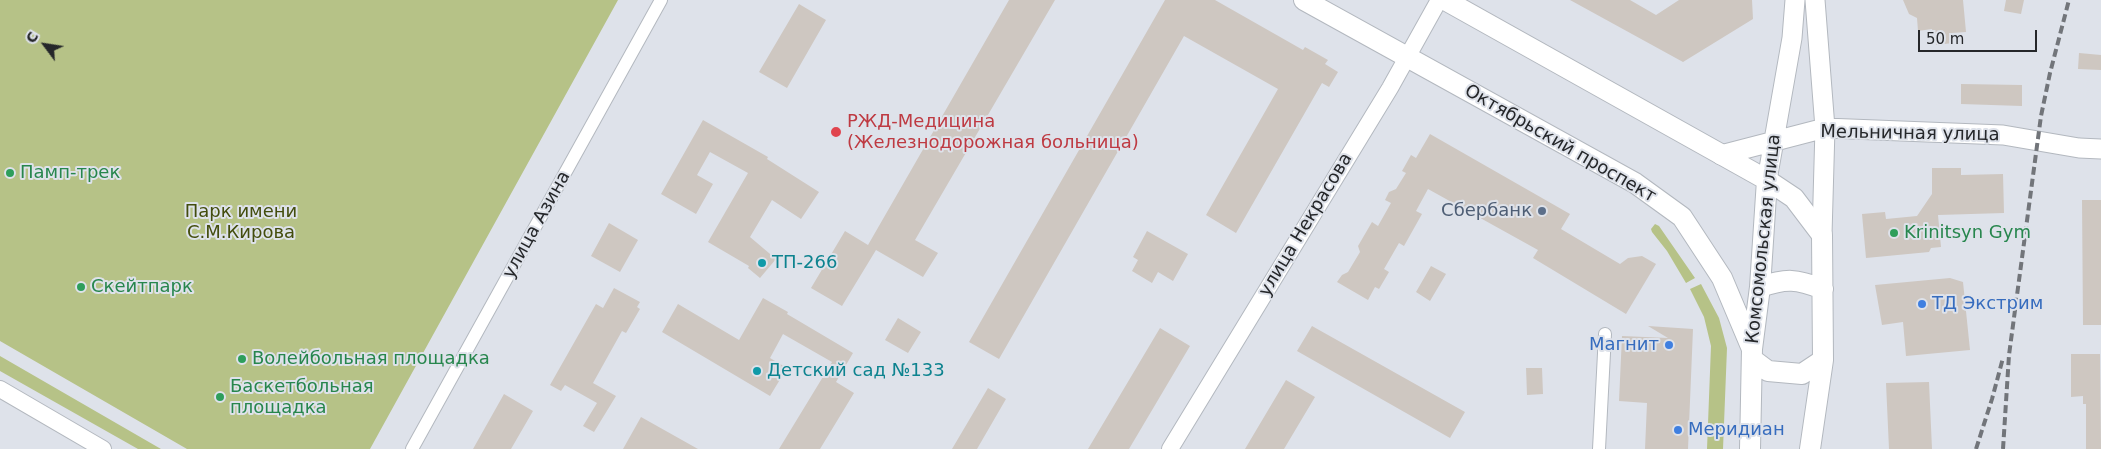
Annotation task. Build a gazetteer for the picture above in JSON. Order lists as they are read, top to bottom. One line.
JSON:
{"streets":{"main road":["Мельничная улица","Октябрьский проспект","Комсомольская улица"],"street":["улица Азина","улица Некрасова"]},"crossings":[["Мельничная улица","Комсомольская улица"],["Октябрьский проспект","улица Некрасова"],["Октябрьский проспект","Комсомольская улица"]],"parks":["Парк имени С.М.Кирова"],"places":["РЖД-Медицина (Железнодорожная больница)","Памп-трек","Сбербанк","Krinitsyn Gym","ТП-266","Скейтпарк","ТД Экстрим","Магнит","Волейбольная площадка","Детский сад №133","Баскетбольная площадка","Меридиан"],"scale_bar":"50 m","north":"top left"}
